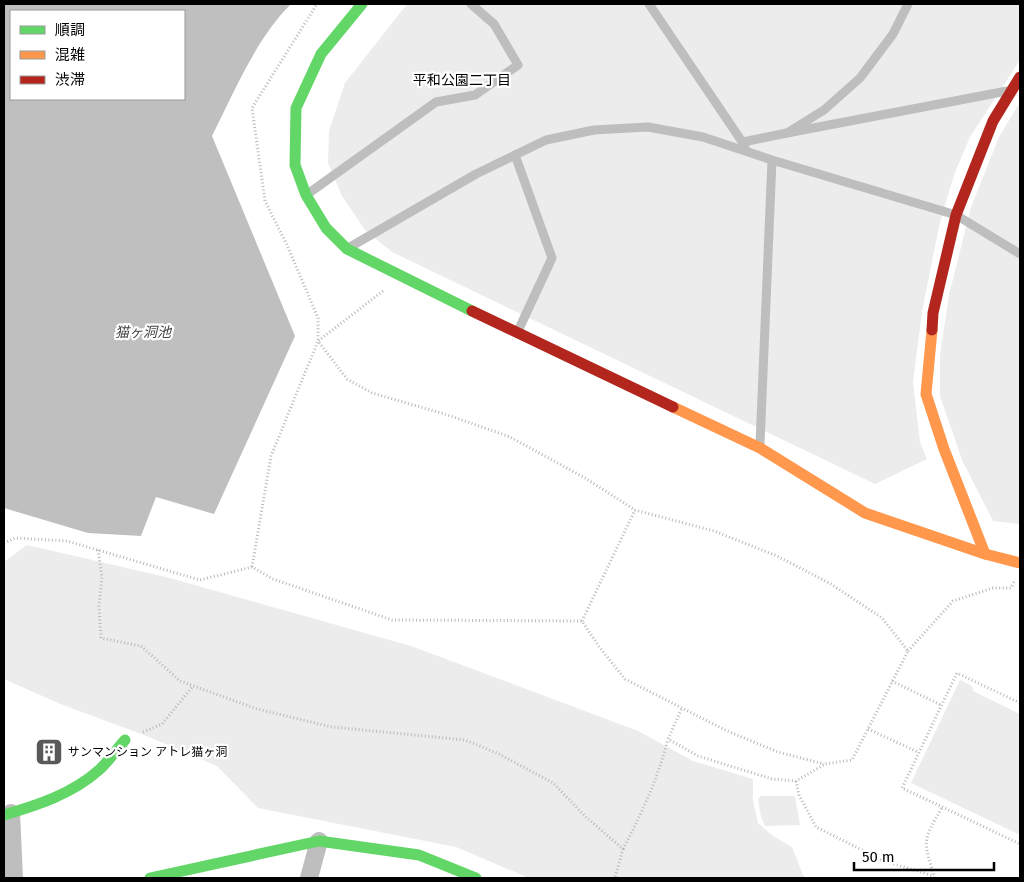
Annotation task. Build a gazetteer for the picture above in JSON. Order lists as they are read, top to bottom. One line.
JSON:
{"districts":["平和公園二丁目"],"water":["猫ヶ洞池"],"places":{"building":["サンマンション アトレ猫ヶ洞"]},"legend":["順調","混雑","渋滞"],"scale_bar":"50 m"}
